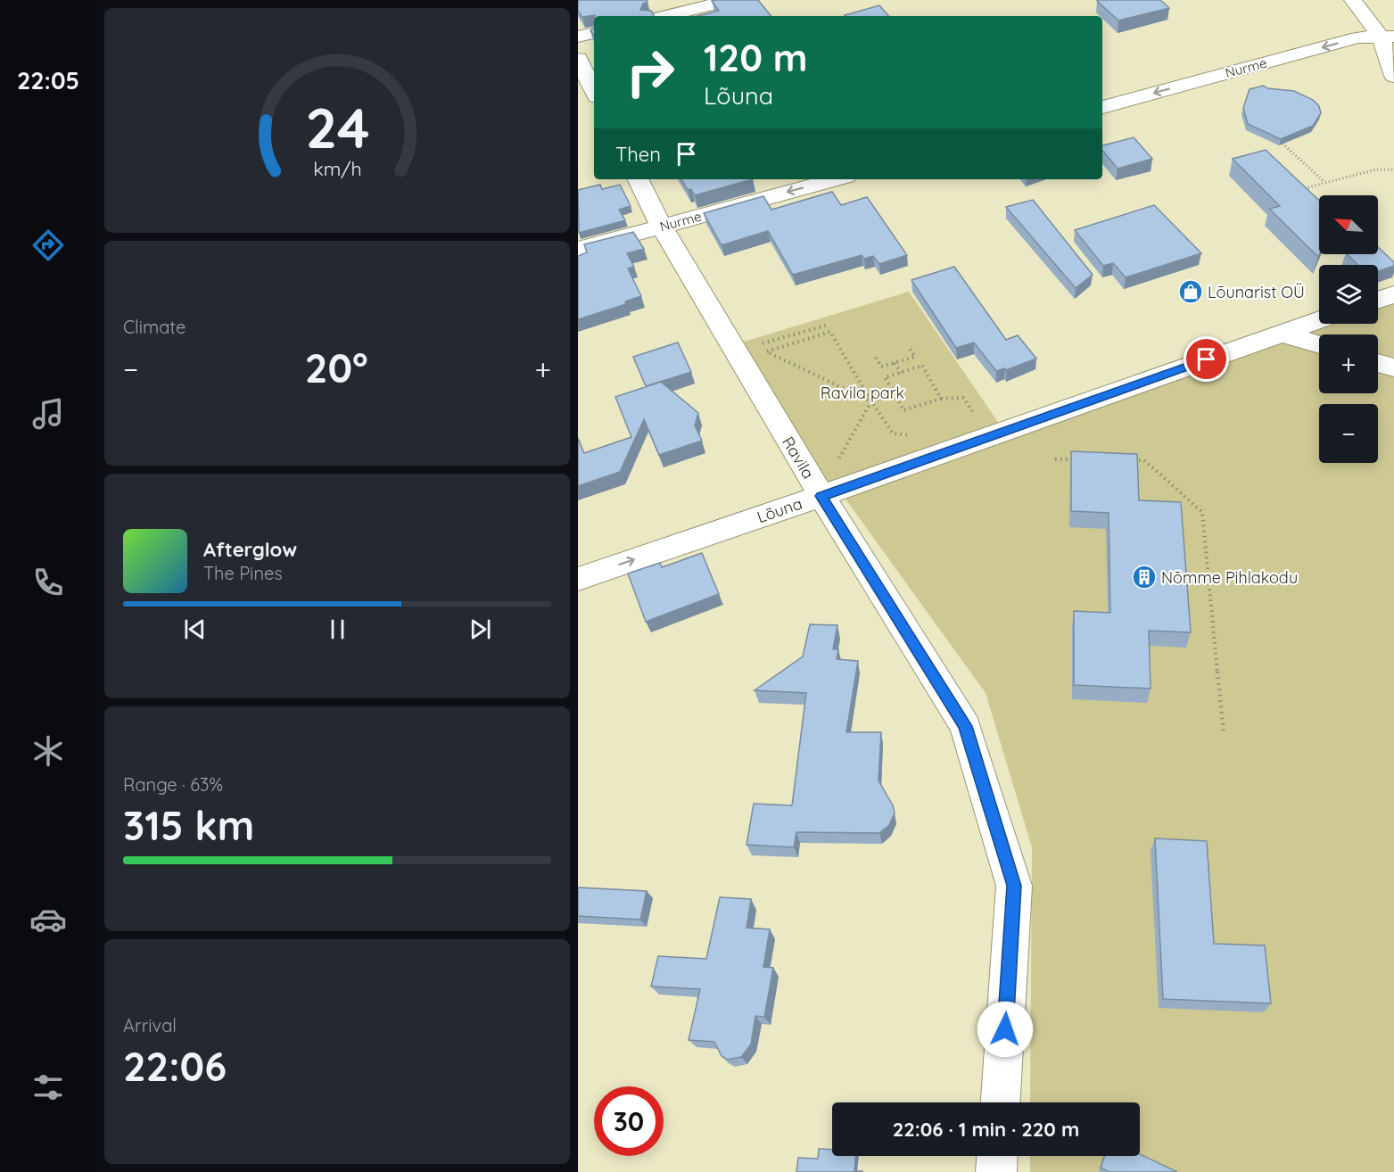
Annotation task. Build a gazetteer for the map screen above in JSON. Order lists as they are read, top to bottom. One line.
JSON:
{"streets":{"street":["Nurme","Ravila","Lõuna"]},"crossings":[["Nurme","Ravila"],["Ravila","Lõuna"]],"one_way":["Nurme"],"parks":["Ravila park"],"places":{"shop":["Lõunarist OÜ"],"building":["Nõmme Pihlakodu"]},"north":"top left","page":{"tabs":"22:05","turn":["120 m","Lõuna"],"then":"Then","map_buttons":["+","−"],"tile":["Climate",["Range · 63%","315 km"],["Arrival","22:06"]],"heat":["−","20°","+"],"song":["Afterglow","The Pines"],"limit":"30","trip":"22:06 · 1 min · 220 m","gauge":["24","km/h"]}}
